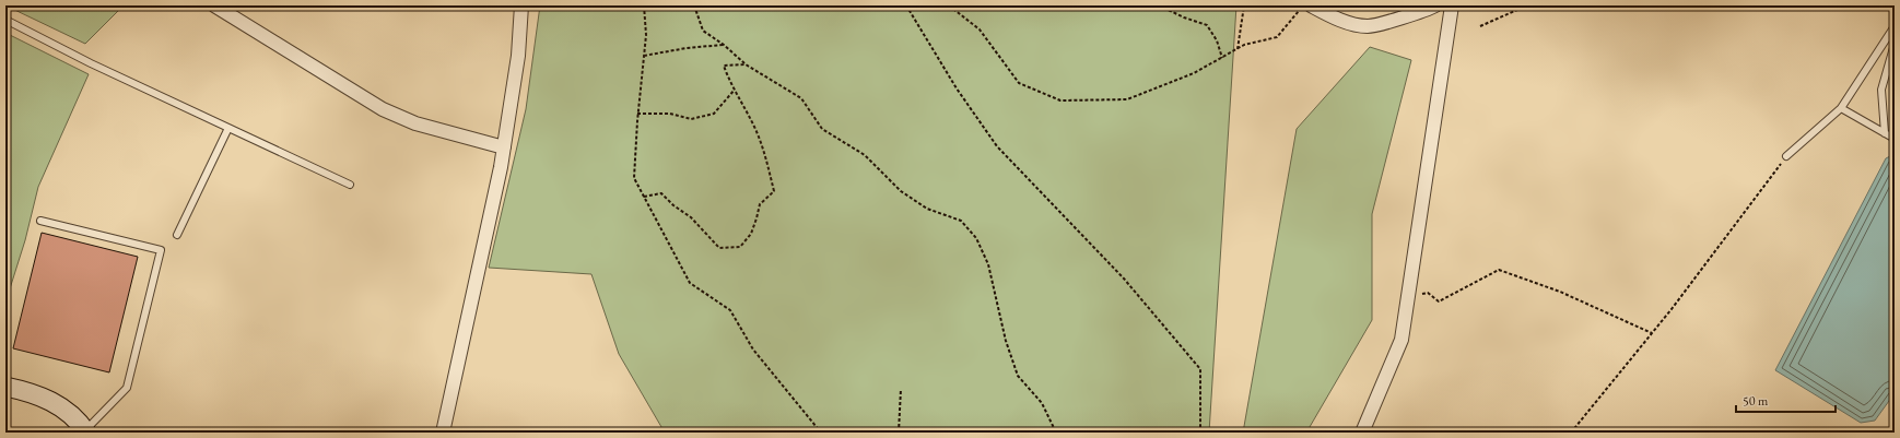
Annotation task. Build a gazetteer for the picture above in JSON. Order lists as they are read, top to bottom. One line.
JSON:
{"scale_bar":"50 m"}
